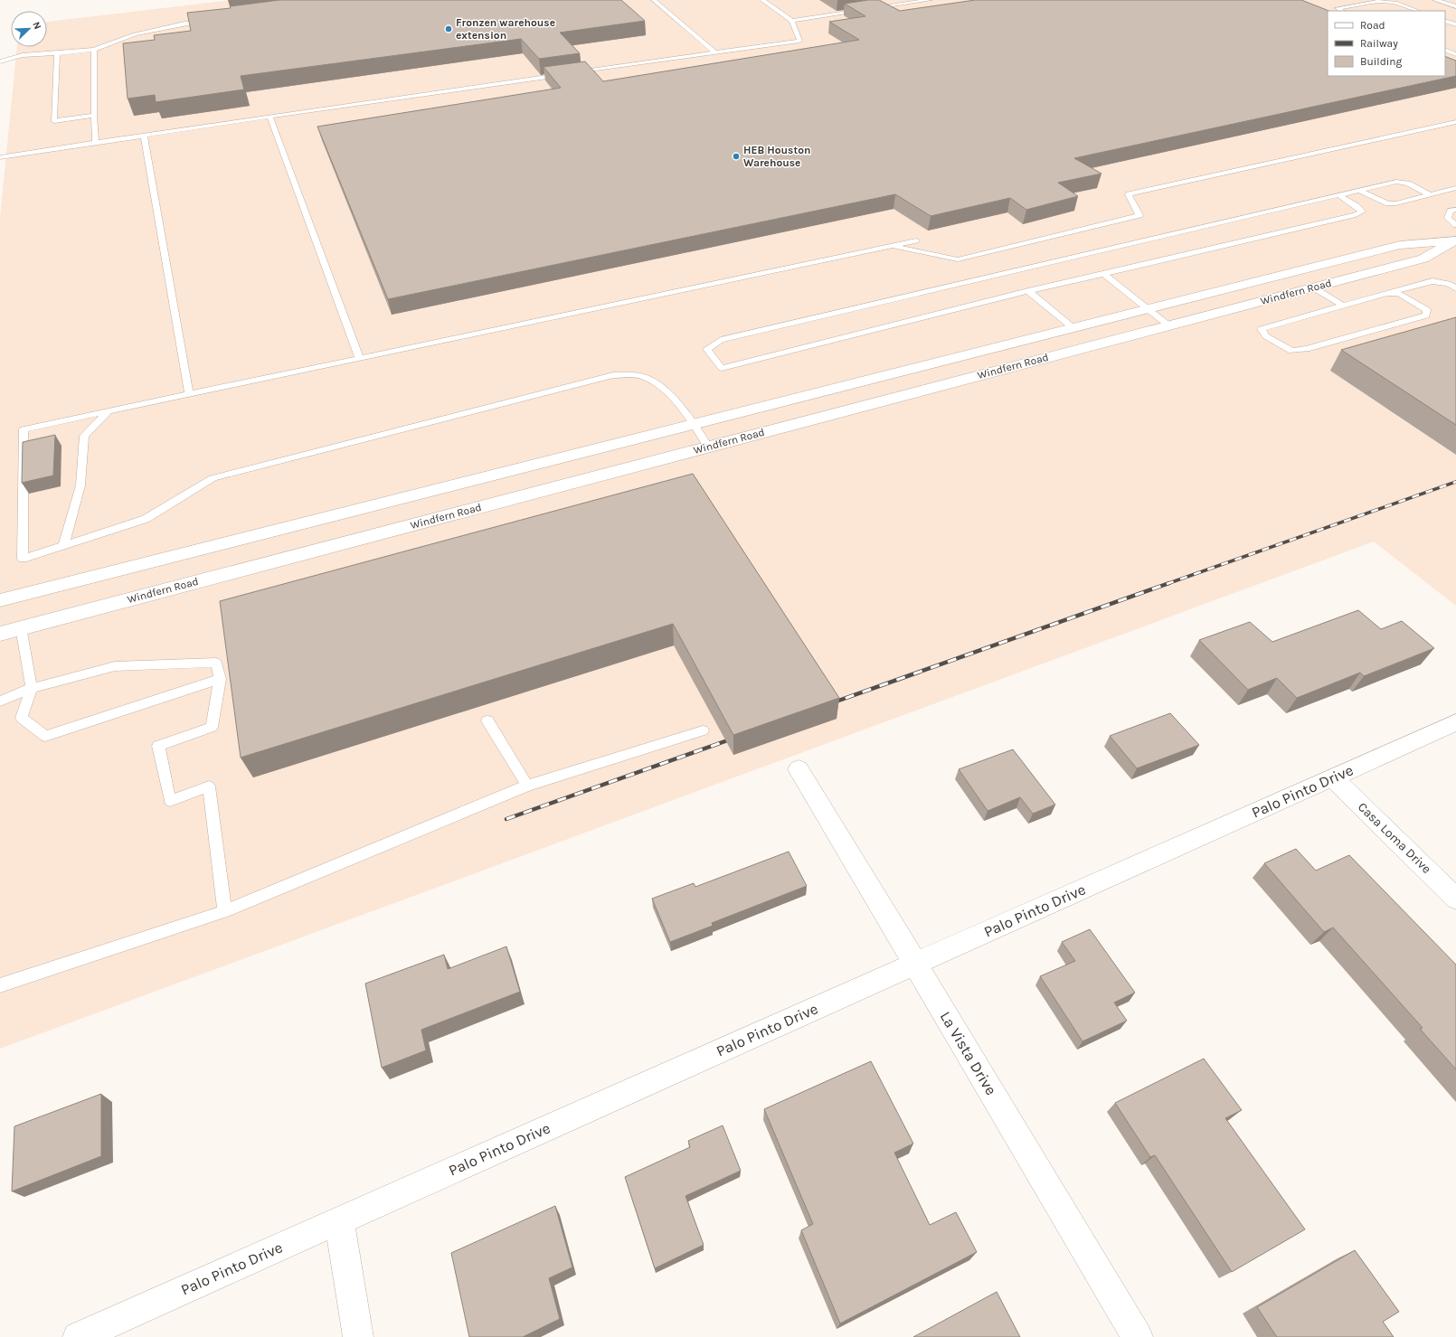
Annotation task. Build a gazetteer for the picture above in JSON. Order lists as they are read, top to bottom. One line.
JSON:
{"streets":{"street":["Windfern Road","Palo Pinto Drive","Casa Loma Drive","La Vista Drive"]},"crossings":[["Palo Pinto Drive","Casa Loma Drive"],["Palo Pinto Drive","La Vista Drive"]],"places":["Fronzen warehouse extension","HEB Houston Warehouse"],"legend":["Road","Railway","Building"],"north":"top right"}
